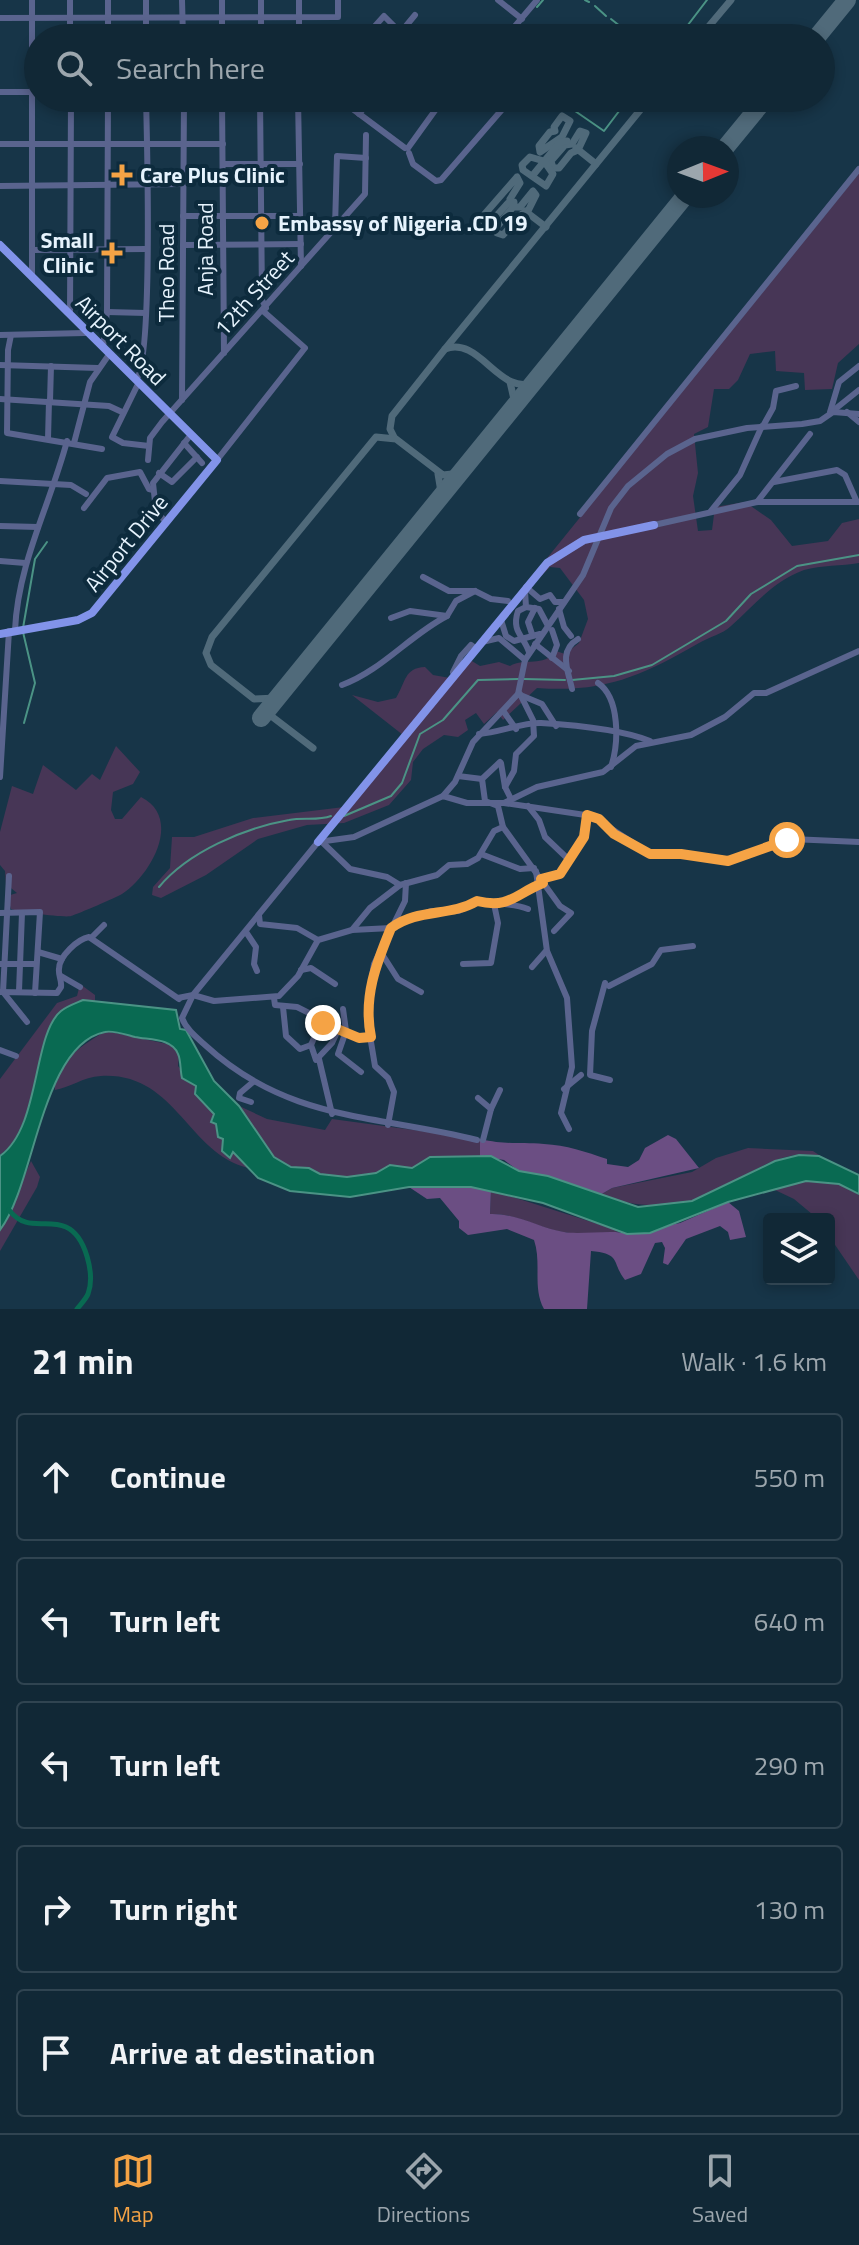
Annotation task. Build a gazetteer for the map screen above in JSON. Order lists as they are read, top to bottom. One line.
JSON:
{"streets":{"main road":["Airport Road","Airport Drive"],"street":["Anja Road","Theo Road","12th Street"]},"crossings":[["Anja Road","12th Street"],["Theo Road","12th Street"],["12th Street","Airport Road"],["Airport Road","Airport Drive"]],"places":{"health":["Care Plus Clinic","Small Clinic"],"other":["Embassy of Nigeria .CD 19"]},"north":"right","page":{"search":"Search here","heading":["21 min","Walk · 1.6 km"],"list":[["Continue","550 m"],["Turn left","640 m"],["Turn left","290 m"],["Turn right","130 m"],"Arrive at destination"],"nav":["Map","Directions","Saved"]}}
